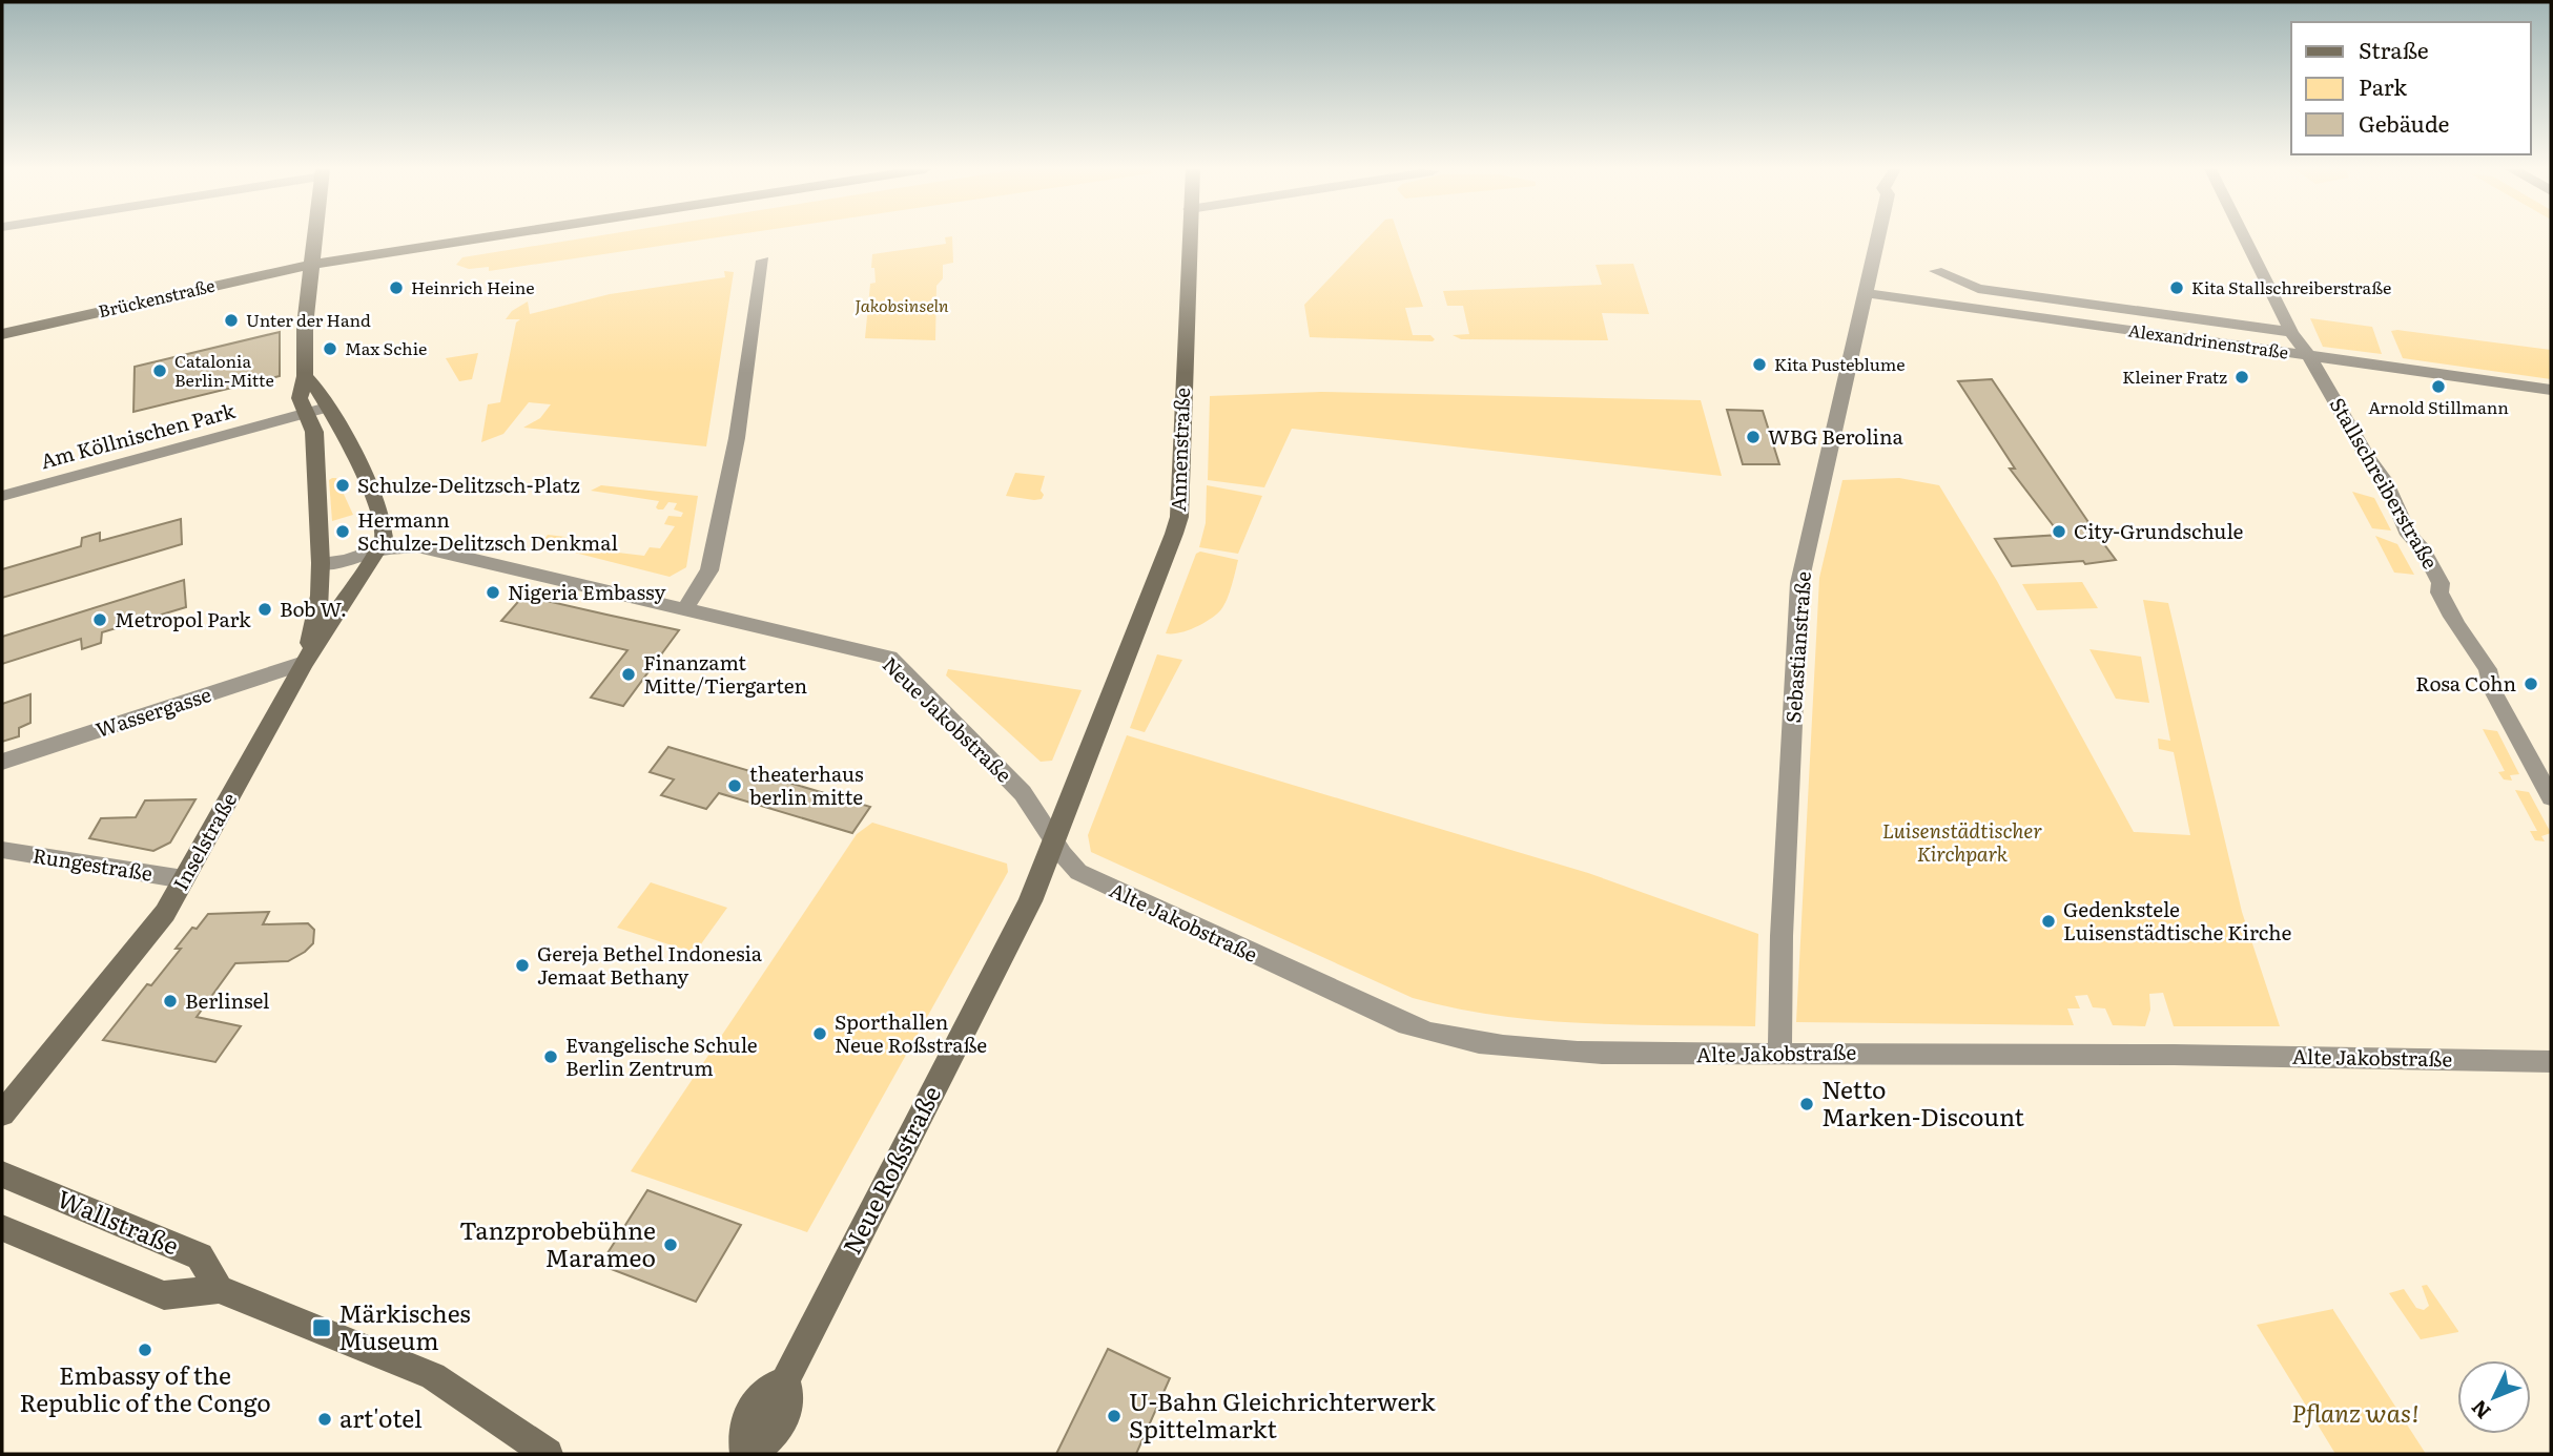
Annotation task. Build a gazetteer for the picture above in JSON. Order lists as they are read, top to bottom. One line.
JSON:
{"streets":{"street":["Brückenstraße","Alexandrinenstraße","Am Köllnischen Park","Annenstraße","Stallschreiberstraße","Sebastianstraße","Wassergasse","Neue Jakobstraße","Inselstraße","Rungestraße","Alte Jakobstraße","Neue Roßstraße","Wallstraße"]},"crossings":[["Alexandrinenstraße","Stallschreiberstraße"],["Alexandrinenstraße","Sebastianstraße"],["Annenstraße","Neue Jakobstraße"],["Annenstraße","Alte Jakobstraße"],["Annenstraße","Neue Roßstraße"],["Sebastianstraße","Alte Jakobstraße"],["Wassergasse","Inselstraße"],["Neue Jakobstraße","Inselstraße"],["Neue Jakobstraße","Alte Jakobstraße"],["Neue Jakobstraße","Neue Roßstraße"],["Inselstraße","Rungestraße"],["Alte Jakobstraße","Neue Roßstraße"]],"parks":["Jakobsinseln","Luisenstädtischer Kirchpark","Pflanz was!"],"places":{"other":["Heinrich Heine","Kita Stallschreiberstraße","Unter der Hand","Max Schie","Kita Pusteblume","Catalonia Berlin-Mitte","Kleiner Fratz","Arnold Stillmann","WBG Berolina","Schulze-Delitzsch-Platz","Hermann Schulze-Delitzsch Denkmal","City-Grundschule","Nigeria Embassy","Bob W.","Metropol Park","Finanzamt Mitte/Tiergarten","Rosa Cohn","theaterhaus berlin mitte","Gedenkstele Luisenstädtische Kirche","Gereja Bethel Indonesia Jemaat Bethany","Berlinsel","Sporthallen Neue Roßstraße","Evangelische Schule Berlin Zentrum","Netto Marken-Discount","Tanzprobebühne Marameo","Embassy of the Republic of the Congo","U-Bahn Gleichrichterwerk Spittelmarkt","art'otel"],"transit":["Märkisches Museum"]},"legend":["Straße","Park","Gebäude"],"north":"bottom left"}
